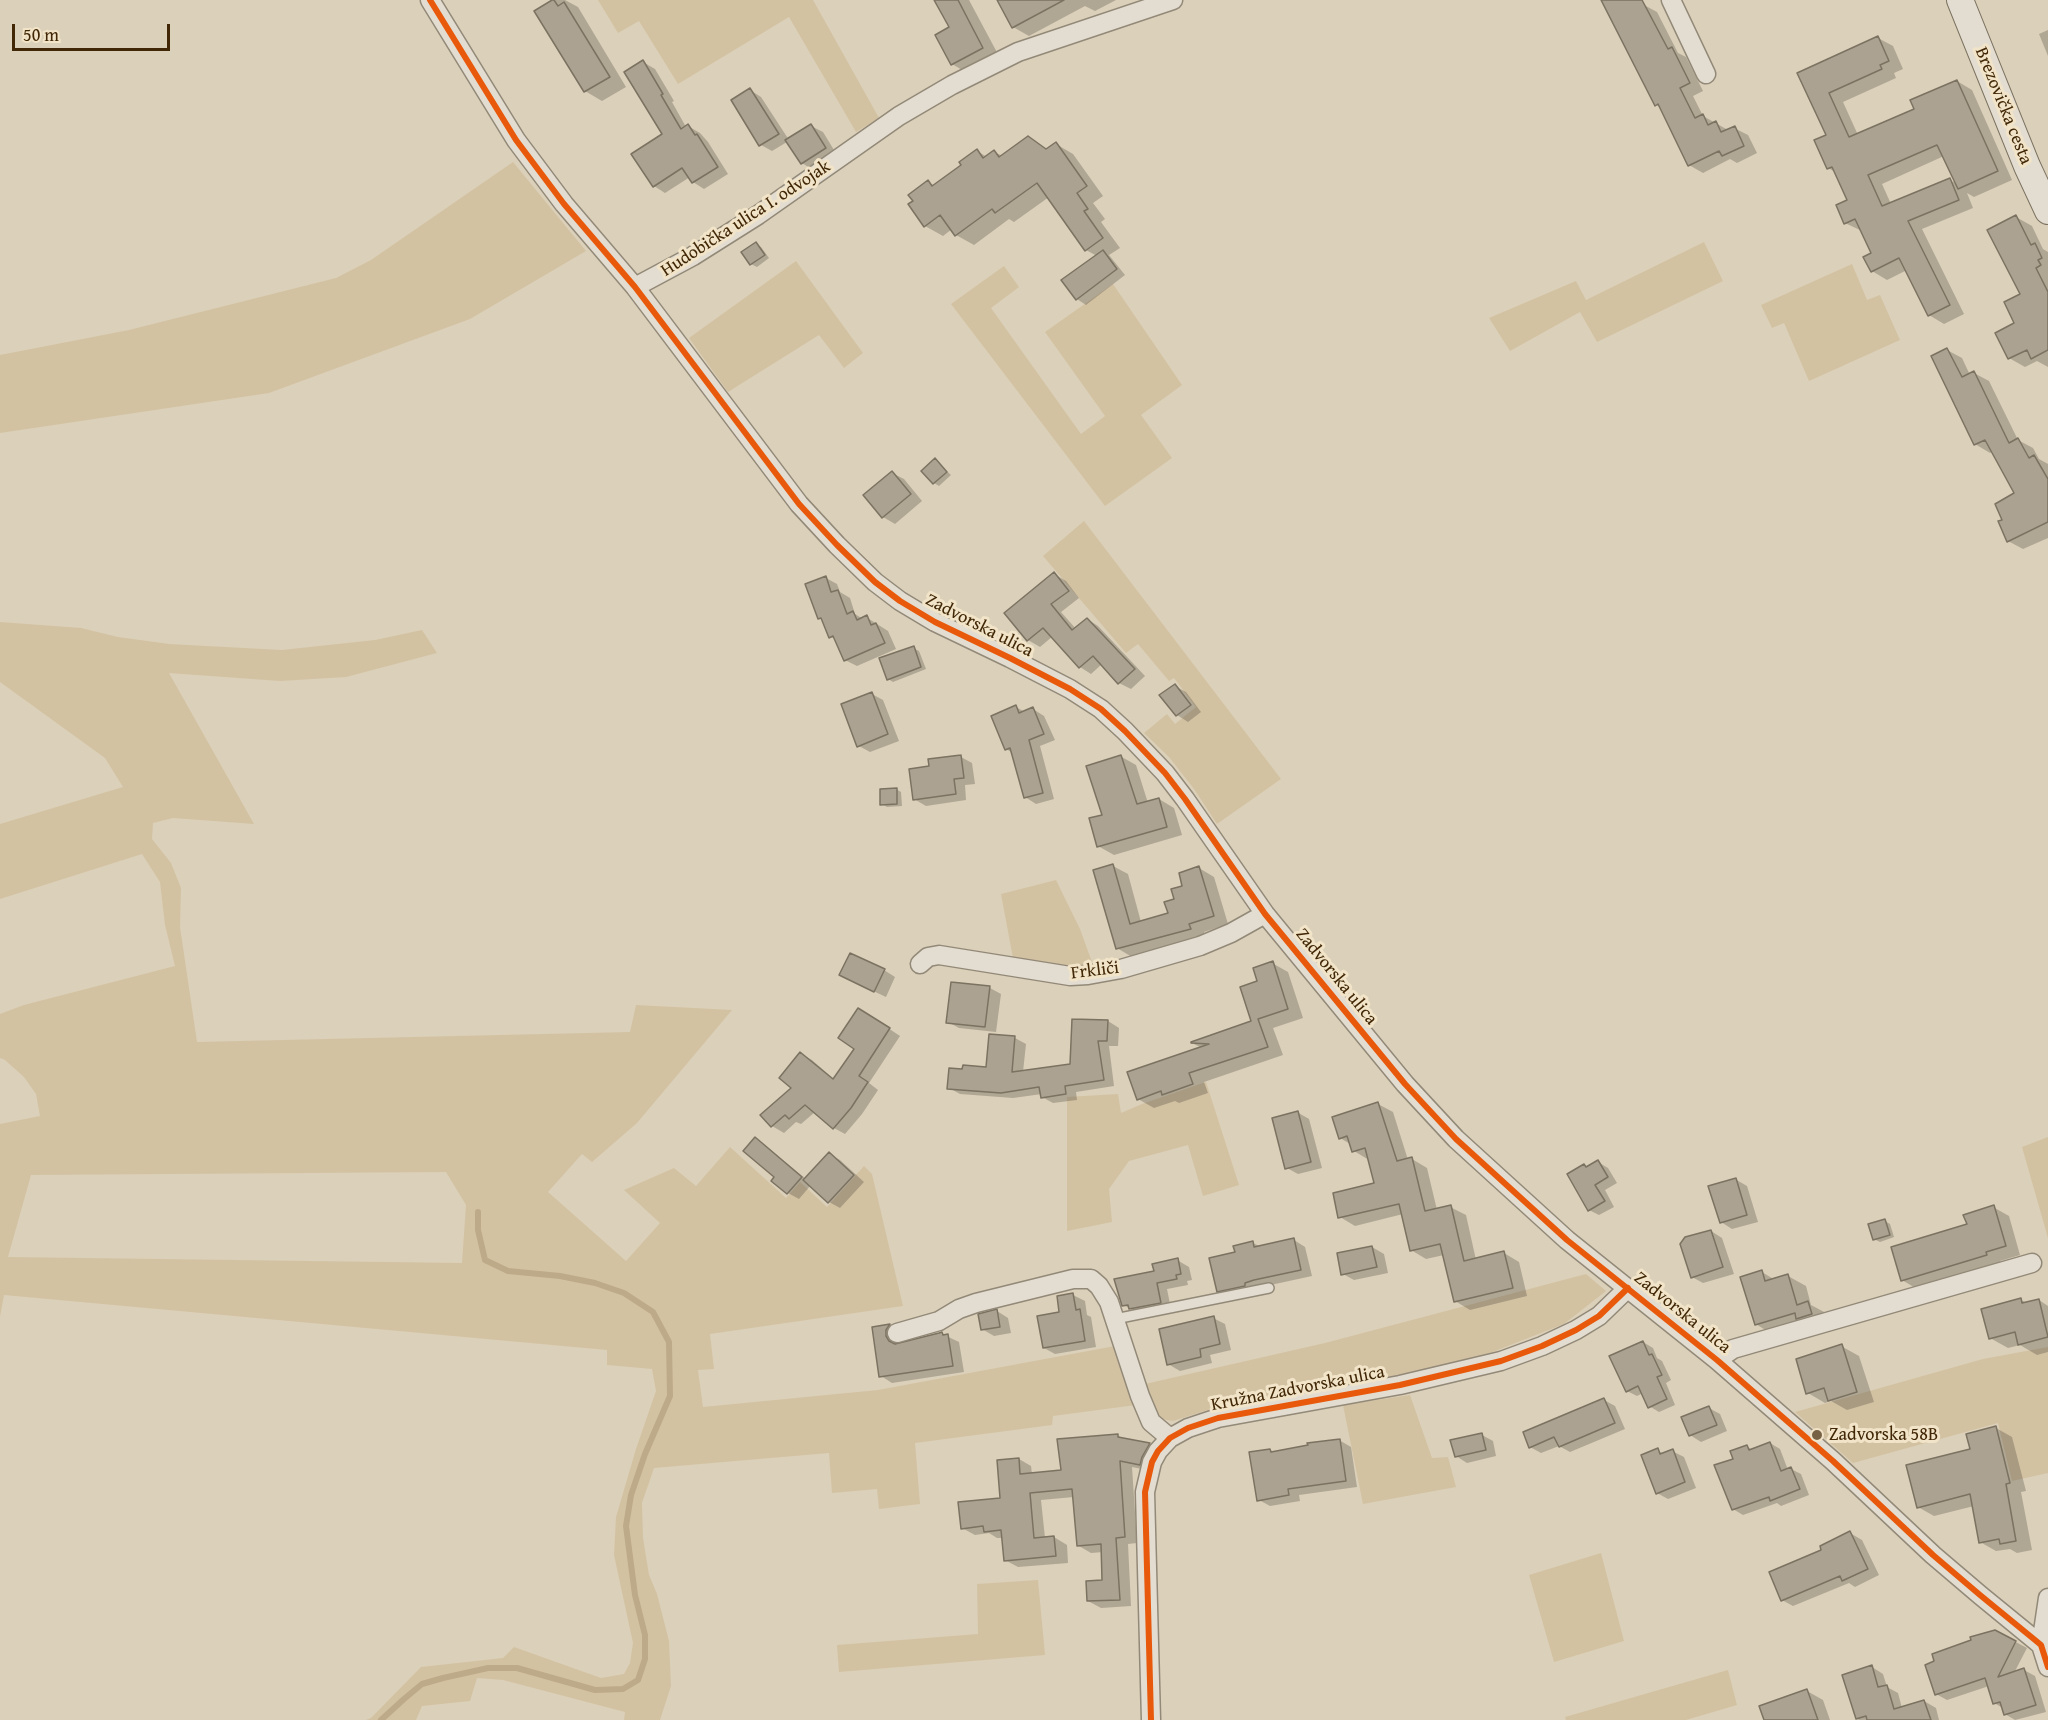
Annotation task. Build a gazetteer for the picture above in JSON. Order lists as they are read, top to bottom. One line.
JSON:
{"streets":{"main road":["Brezovička cesta"],"street":["Hudobička ulica I. odvojak","Zadvorska ulica","Frkliči","Kružna Zadvorska ulica"]},"crossings":[["Hudobička ulica I. odvojak","Zadvorska ulica"],["Zadvorska ulica","Frkliči"],["Zadvorska ulica","Kružna Zadvorska ulica"]],"places":["Zadvorska 58B"],"scale_bar":"50 m"}
